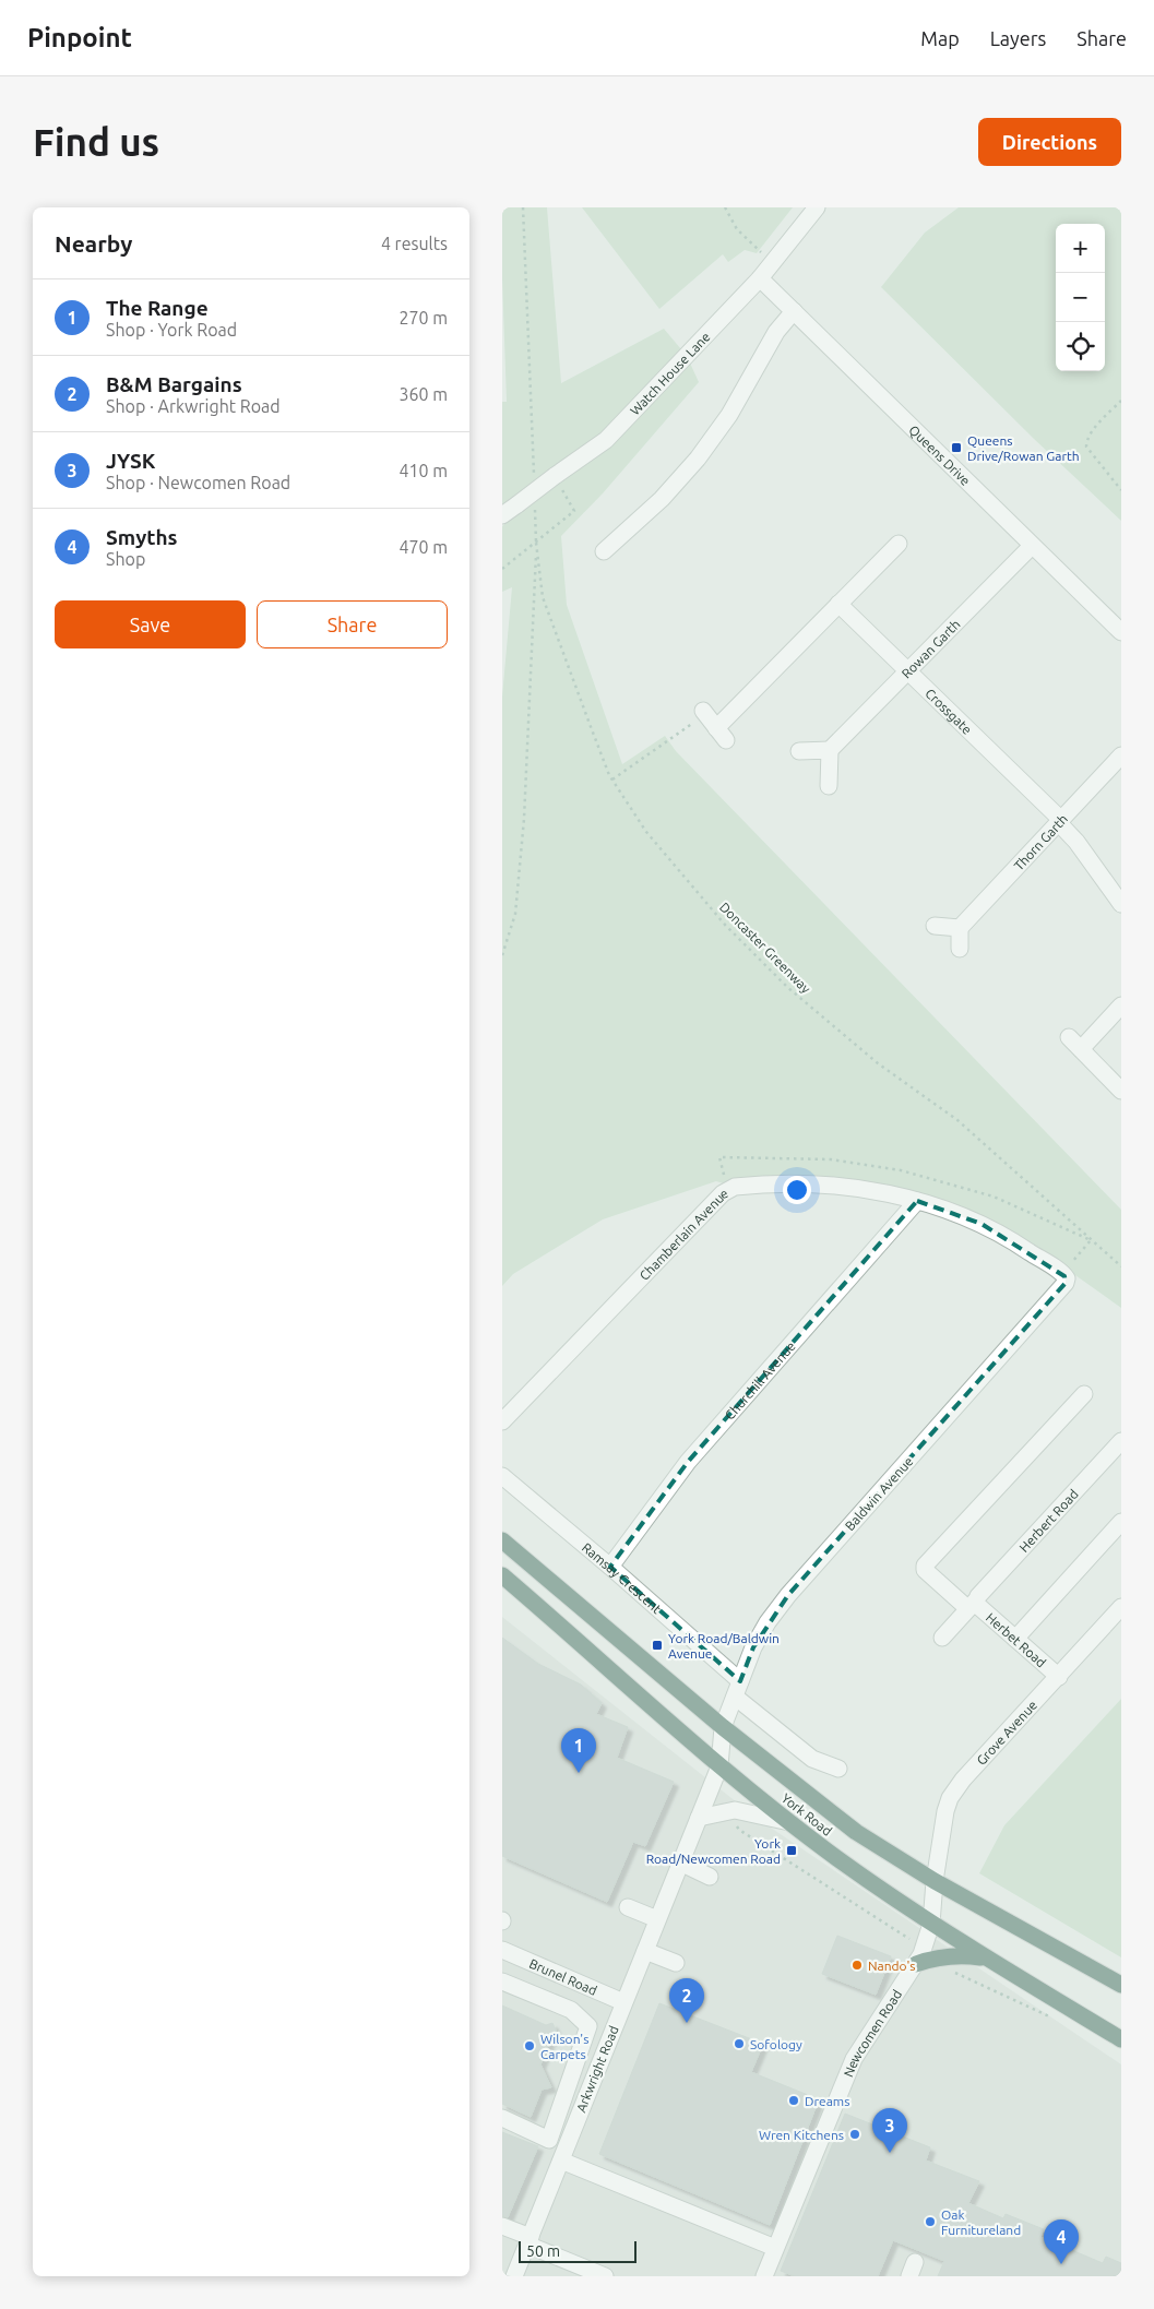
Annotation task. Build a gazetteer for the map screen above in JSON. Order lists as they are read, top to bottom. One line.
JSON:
{"streets":{"highway":["York Road"],"street":["Watch House Lane","Queens Drive","Rowan Garth","Crossgate","Thorn Garth","Chamberlain Avenue","Churchill Avenue","Baldwin Avenue","Herbert Road","Ramsay Crescent","Herbet Road","Grove Avenue","Brunel Road","Newcomen Road","Arkwright Road"],"path":["Doncaster Greenway"]},"crossings":[["Watch House Lane","Queens Drive"],["Queens Drive","Rowan Garth"],["Rowan Garth","Crossgate"],["Crossgate","Thorn Garth"],["Chamberlain Avenue","Churchill Avenue"],["Chamberlain Avenue","Baldwin Avenue"],["Churchill Avenue","Ramsay Crescent"],["Baldwin Avenue","Ramsay Crescent"],["Baldwin Avenue","York Road"],["Baldwin Avenue","Arkwright Road"],["Herbert Road","Herbet Road"],["Herbet Road","Grove Avenue"],["Grove Avenue","York Road"],["Grove Avenue","Newcomen Road"],["York Road","Newcomen Road"],["York Road","Arkwright Road"],["Brunel Road","Arkwright Road"]],"places":{"transit":["Queens Drive/Rowan Garth","York Road/Baldwin Avenue","York Road/Newcomen Road"],"other":["Nando's","Sofology","Wilson's Carpets","Dreams","Wren Kitchens","Oak Furnitureland"]},"scale_bar":"50 m","page":{"header":"Pinpoint","nav":["Map","Layers","Share"],"buttons":["Directions",["Save","Share"]],"title":"Find us","heading":["Nearby","4 results"],"map_buttons":["+","−"],"list":[{"mark":"1","name":"The Range","note":"Shop · York Road","value":"270 m"},{"mark":"2","name":"B&M Bargains","note":"Shop · Arkwright Road","value":"360 m"},{"mark":"3","name":"JYSK","note":"Shop · Newcomen Road","value":"410 m"},{"mark":"4","name":"Smyths","note":"Shop","value":"470 m"}],"pins":["1","2","3","4"],"scale":"50 m"}}
